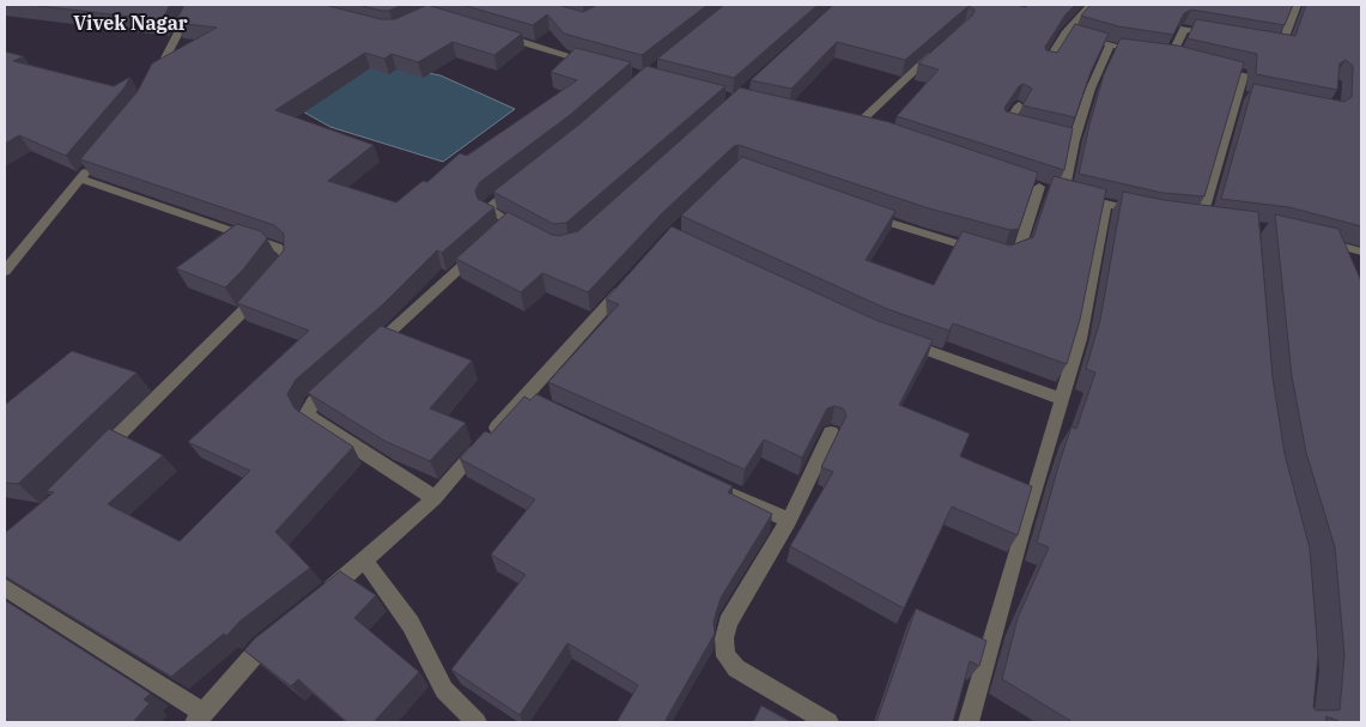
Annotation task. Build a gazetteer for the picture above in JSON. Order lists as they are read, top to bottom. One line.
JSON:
{"districts":["Vivek Nagar"]}
